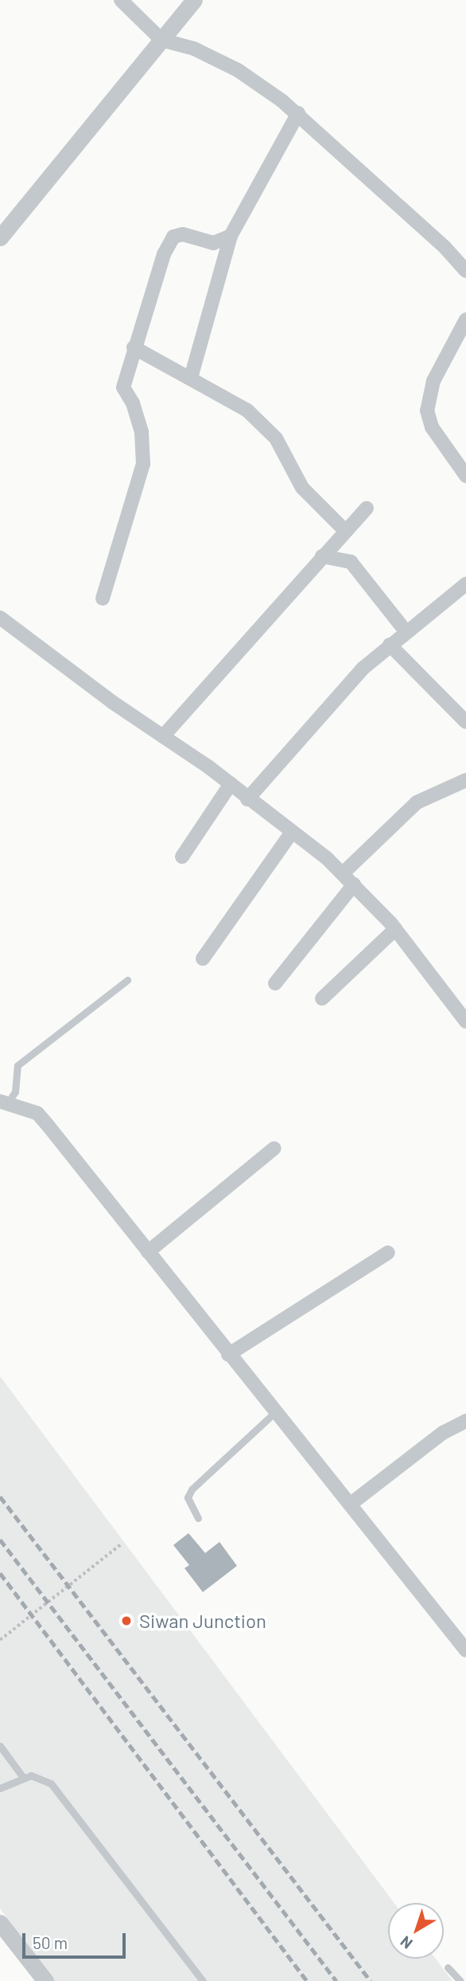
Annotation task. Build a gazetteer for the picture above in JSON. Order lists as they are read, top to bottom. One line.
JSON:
{"places":["Siwan Junction"],"scale_bar":"50 m","north":"bottom left"}
